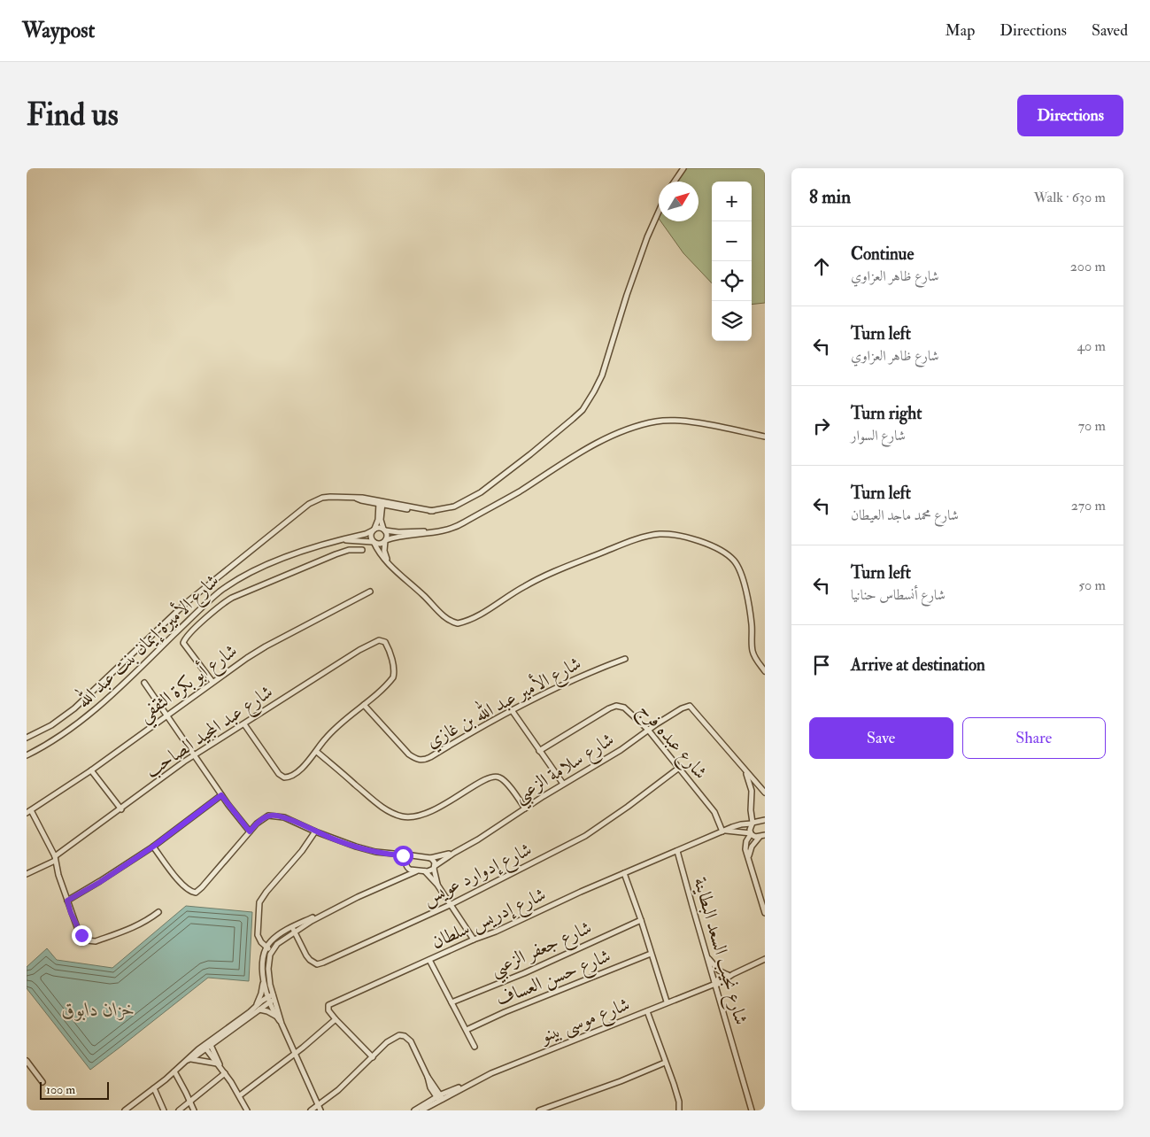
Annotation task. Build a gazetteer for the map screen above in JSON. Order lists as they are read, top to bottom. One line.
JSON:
{"streets":{"street":["شارع الأميرة إيمان بنت عبد الله","شارع أبو بكرة الثقفي","شارع الأمير عبد الله بن غازي","شارع عبد المجيد الصاحب","شارع عبده فرج","شارع سلامة الزعبي","شارع إدوارد عويس","شارع إدريس سلطان","شارع جعفر الزعبي","شارع نجيب السعد البطاينة","شارع حسن العساف","شارع موسى بينو"]},"crossings":[["شارع الأميرة إيمان بنت عبد الله","شارع أبو بكرة الثقفي"],["شارع الأمير عبد الله بن غازي","شارع عبد المجيد الصاحب"],["شارع عبده فرج","شارع سلامة الزعبي"],["شارع عبده فرج","شارع إدوارد عويس"],["شارع عبده فرج","شارع إدريس سلطان"],["شارع إدريس سلطان","شارع نجيب السعد البطاينة"],["شارع نجيب السعد البطاينة","شارع موسى بينو"]],"water":["خزان دابوق"],"scale_bar":"100 m","north":"top right","page":{"header":"Waypost","nav":["Map","Directions","Saved"],"buttons":["Directions",["Save","Share"]],"title":"Find us","heading":["8 min","Walk · 630 m"],"map_buttons":["+","−"],"list":[["Continue","شارع ظاهر العزاوي","200 m"],["Turn left","شارع ظاهر العزاوي","40 m"],["Turn right","شارع السوار","70 m"],["Turn left","شارع محمد ماجد العيطان","270 m"],["Turn left","شارع أنسطاس حنانيا","50 m"],"Arrive at destination"],"scale":"100 m"}}
